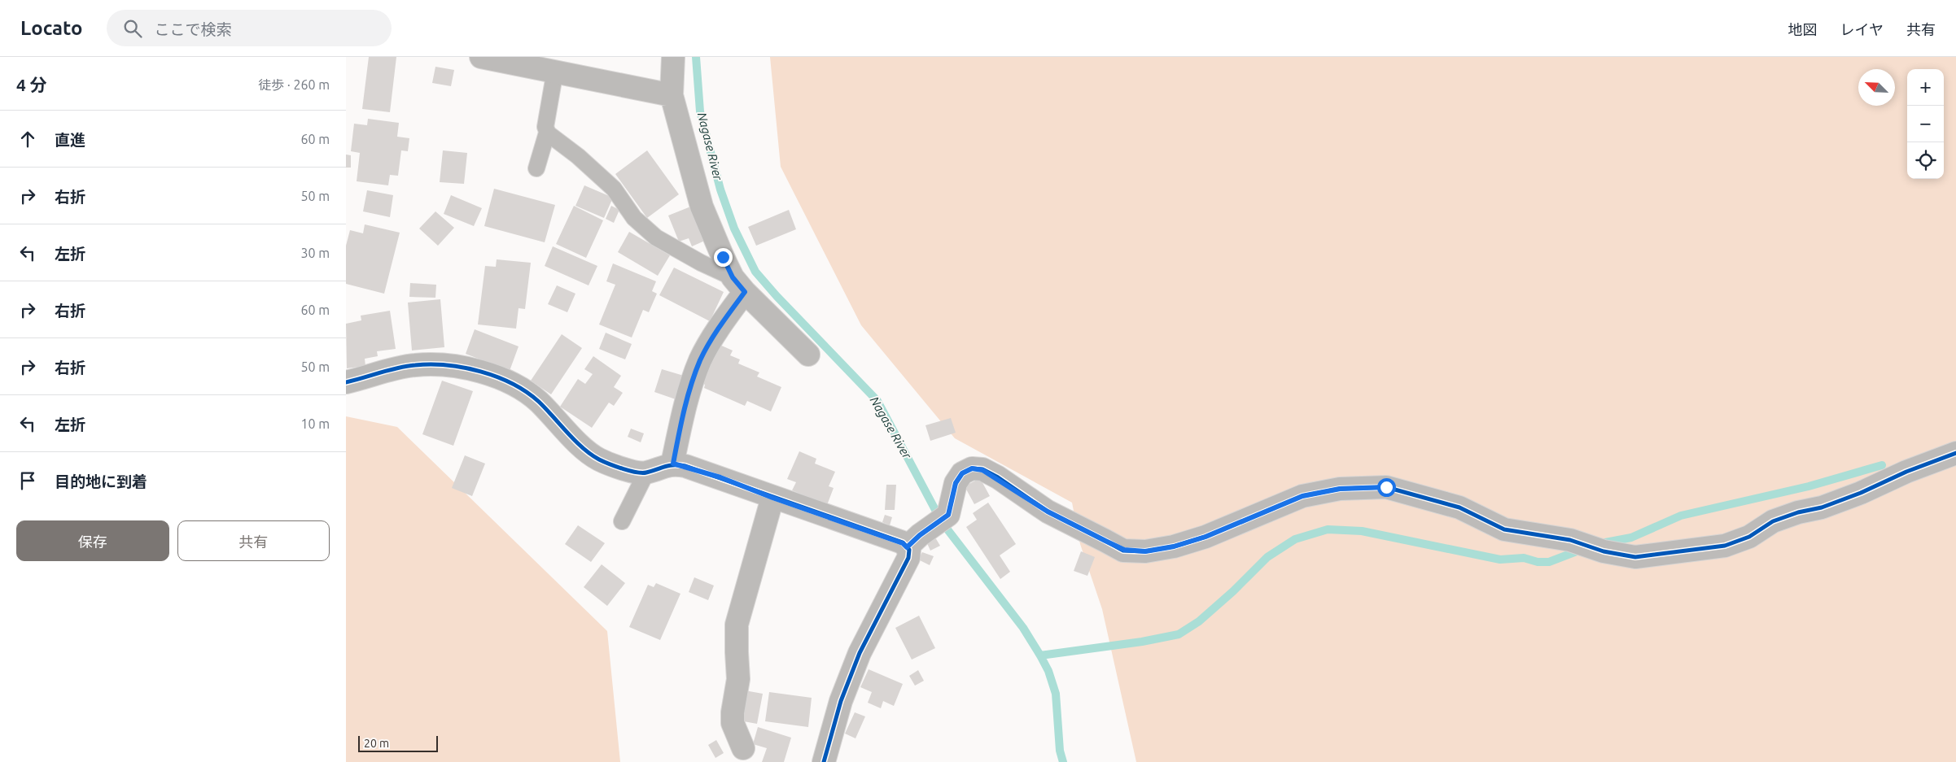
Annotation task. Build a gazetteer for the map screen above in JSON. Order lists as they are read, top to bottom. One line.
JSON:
{"water":["Nagase River"],"scale_bar":"20 m","north":"top left","page":{"header":"Locato","search":"ここで検索","nav":["地図","レイヤ","共有"],"heading":["4 分","徒歩 · 260 m"],"map_buttons":["+","−"],"list":[["直進","60 m"],["右折","50 m"],["左折","30 m"],["右折","60 m"],["右折","50 m"],["左折","10 m"],"目的地に到着"],"buttons":["保存","共有"],"scale":"20 m"}}
